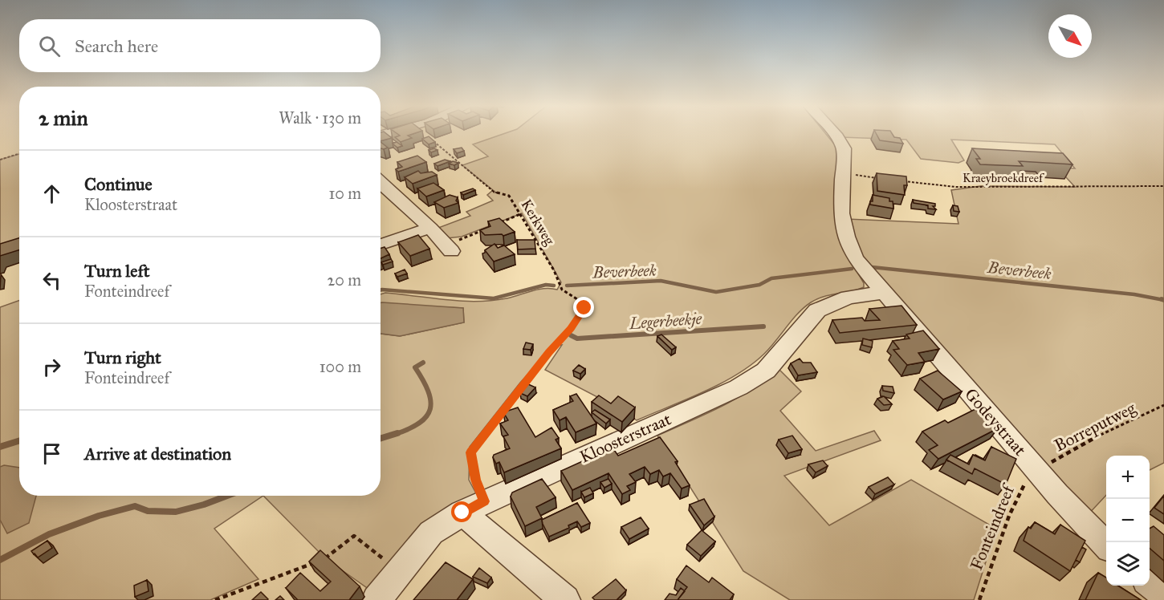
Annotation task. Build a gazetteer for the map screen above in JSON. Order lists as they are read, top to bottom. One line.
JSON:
{"streets":{"street":["Godeystraat","Kloosterstraat"],"path":["Kraeybroekdreef","Kerkweg","Borreputweg","Fonteindreef"]},"crossings":[["Kerkweg","Kloosterstraat"],["Godeystraat","Borreputweg"],["Godeystraat","Kloosterstraat"],["Godeystraat","Fonteindreef"],["Borreputweg","Fonteindreef"]],"water":["Beverbeek","Legerbeekje"],"north":"bottom right","page":{"search":"Search here","heading":["2 min","Walk · 130 m"],"list":[["Continue","Kloosterstraat","10 m"],["Turn left","Fonteindreef","20 m"],["Turn right","Fonteindreef","100 m"],"Arrive at destination"],"map_buttons":["+","−"]}}
